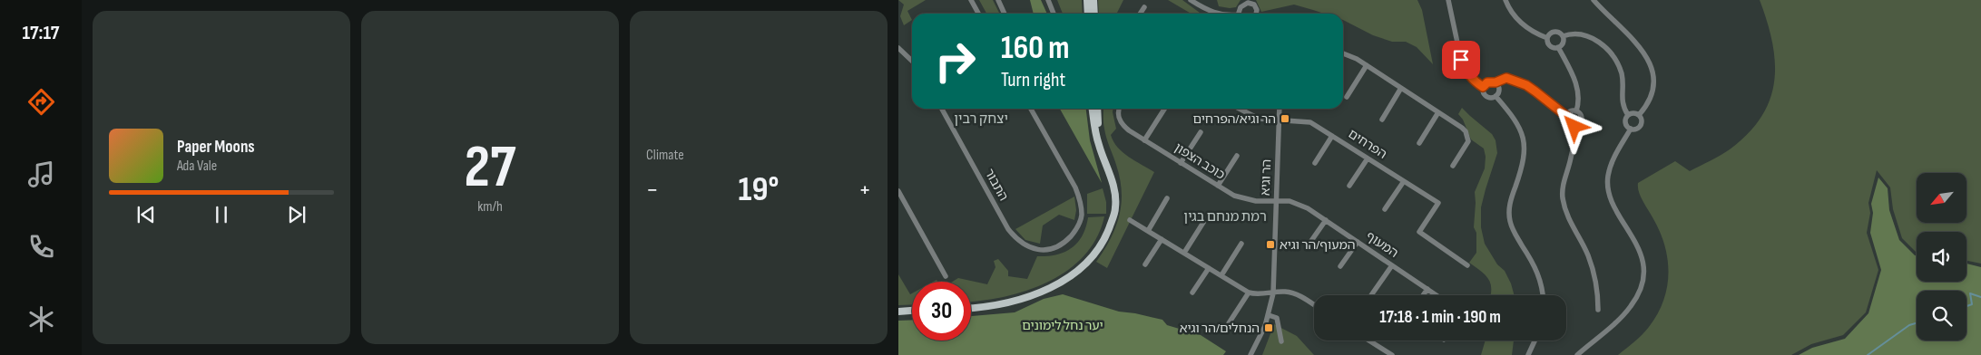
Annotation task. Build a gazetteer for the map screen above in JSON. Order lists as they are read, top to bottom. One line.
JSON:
{"streets":{"street":["הפרחים","כוכב הצפון","הר וגיא","התבור","המעוף"]},"crossings":[["הפרחים","הר וגיא"],["כוכב הצפון","הר וגיא"],["כוכב הצפון","המעוף"],["הר וגיא","המעוף"]],"districts":["יצחק רבין","רמת מנחם בגין"],"parks":["יער נחל לימונים"],"places":{"transit":["הר וגיא/הפרחים","המעוף/הר וגיא","הנחלים/הר וגיא"]},"north":"bottom left","page":{"tabs":"17:17","tile":[["27","km/h"],"Climate"],"turn":["160 m","Turn right"],"song":["Paper Moons","Ada Vale"],"heat":["−","19°","+"],"limit":"30","trip":"17:18 · 1 min · 190 m"}}
